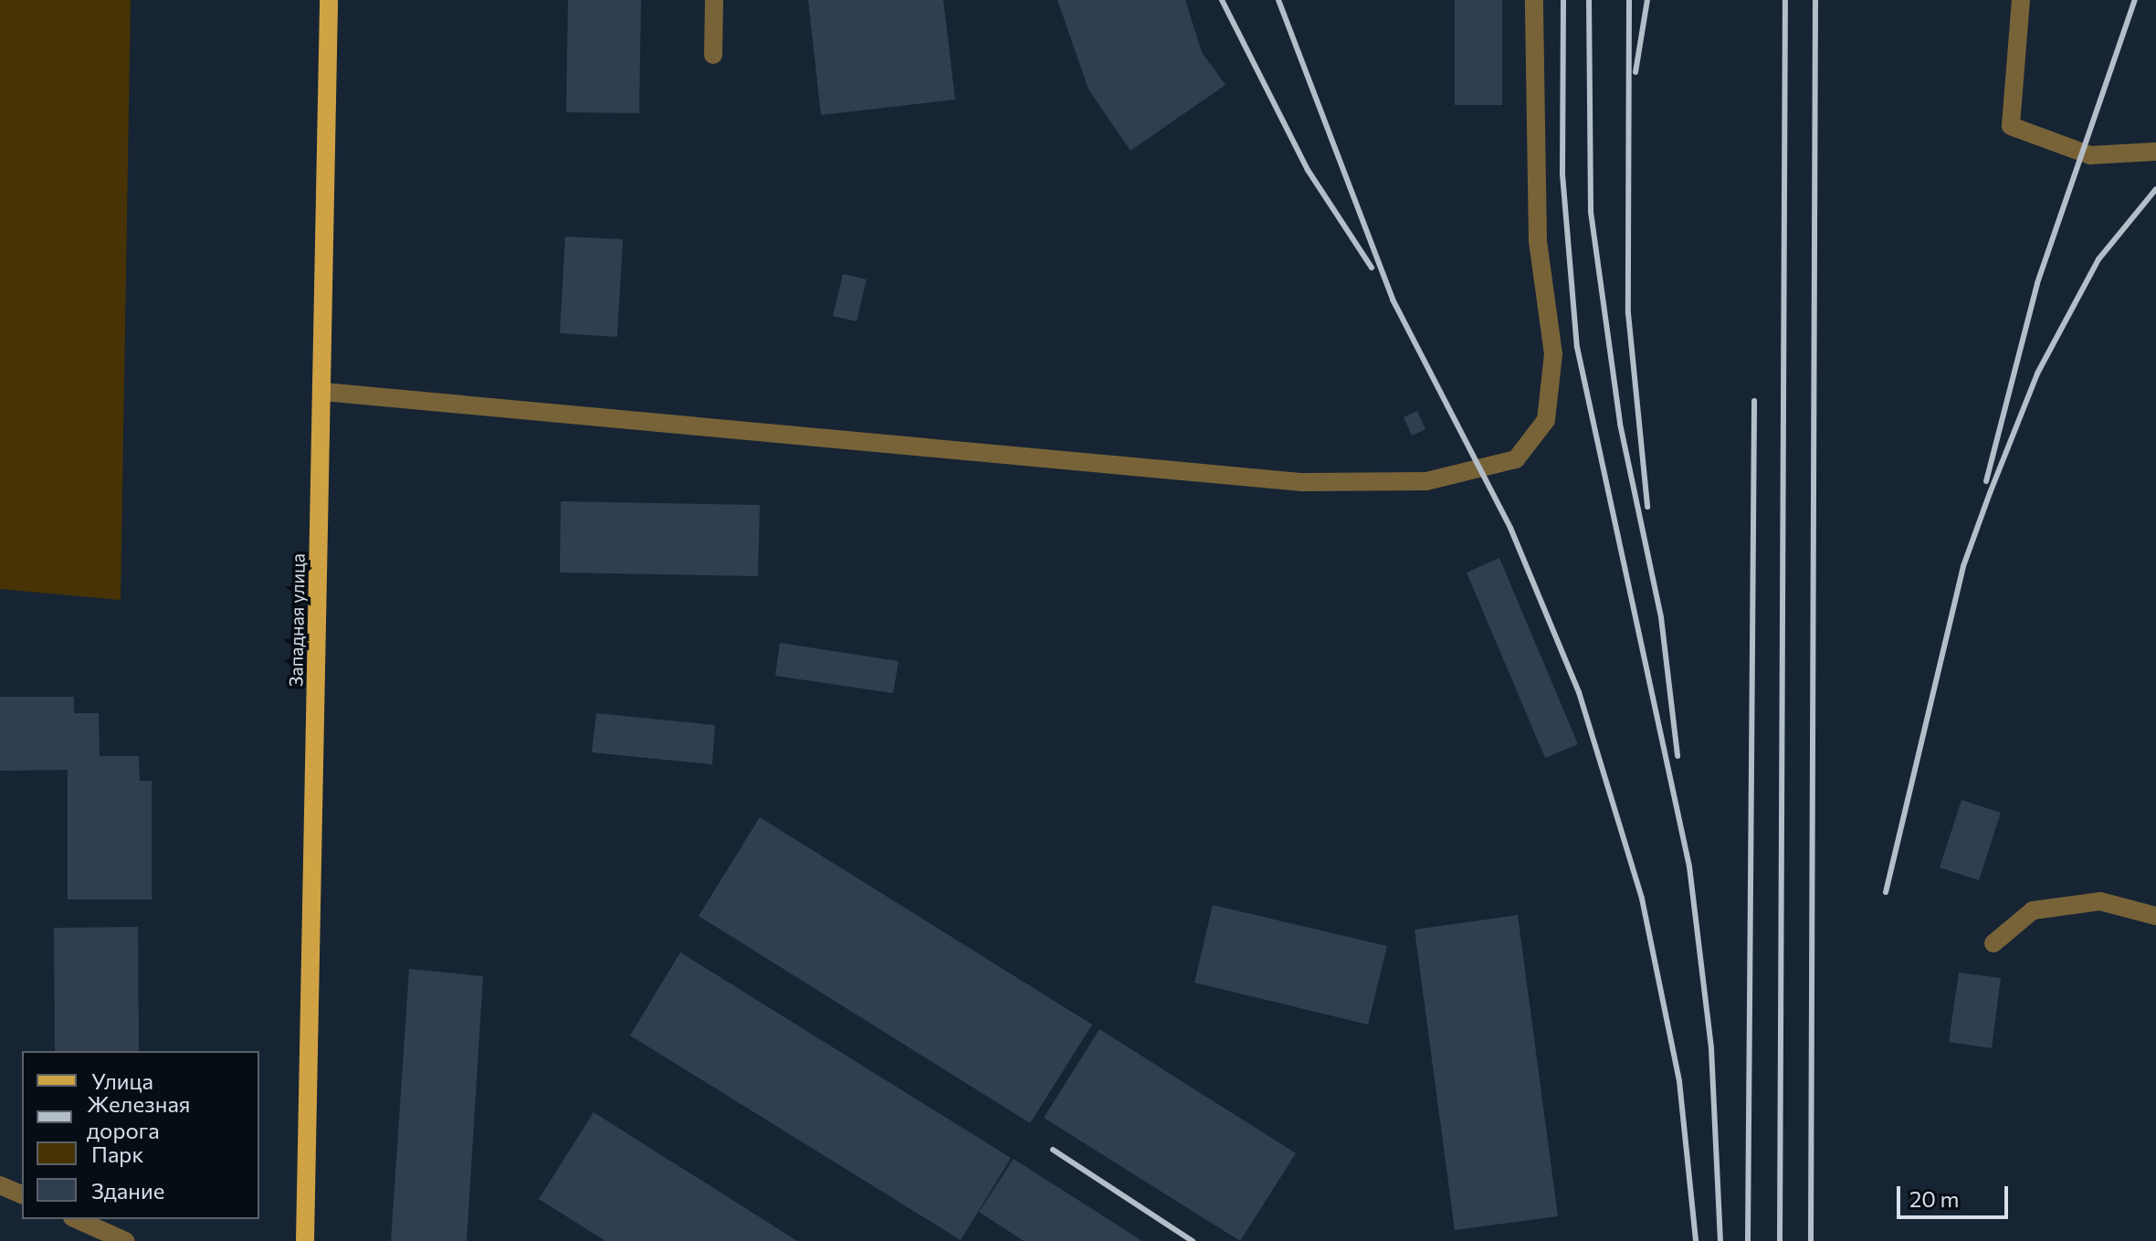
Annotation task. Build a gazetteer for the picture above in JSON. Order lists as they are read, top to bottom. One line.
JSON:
{"streets":{"main road":["Западная улица"]},"legend":["Улица","Железная дорога","Парк","Здание"],"scale_bar":"20 m"}
